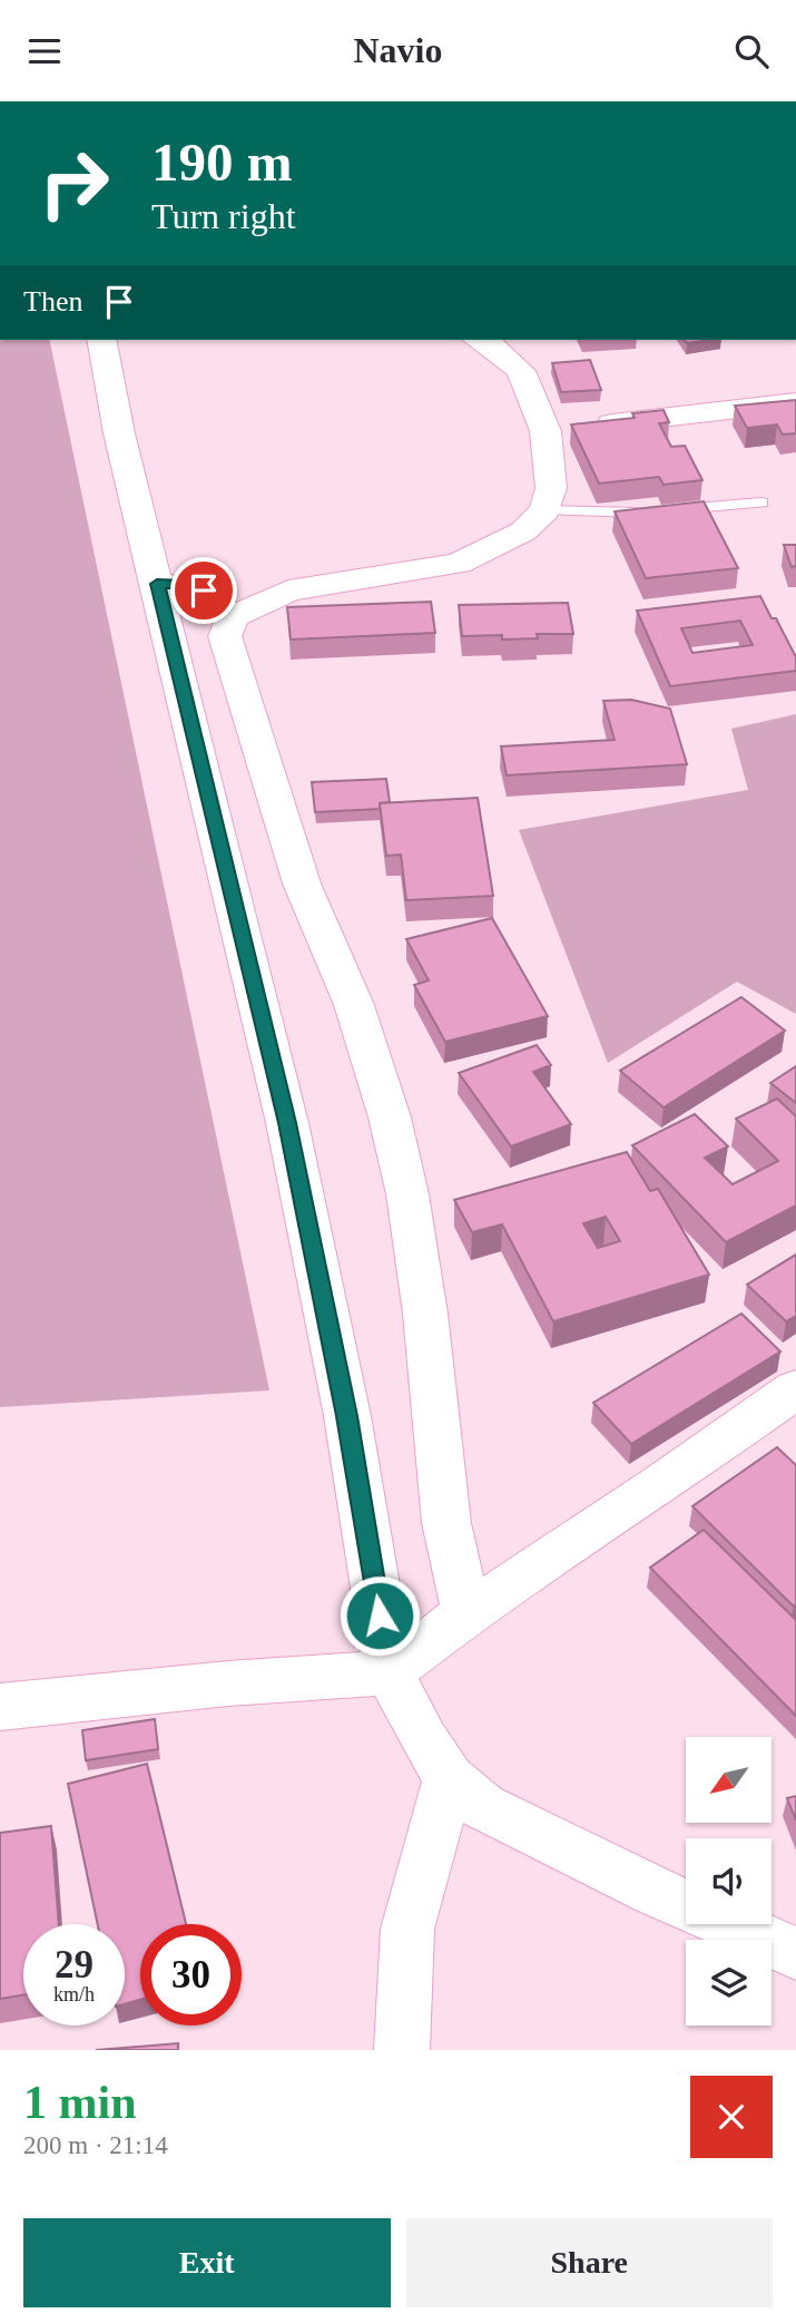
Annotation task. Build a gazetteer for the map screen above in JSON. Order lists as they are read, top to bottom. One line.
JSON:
{"north":"bottom left","page":{"header":"Navio","turn":["190 m","Turn right"],"then":"Then","speed":"29 km/h","limit":"30","heading":["1 min","200 m · 21:14"],"buttons":["Exit","Share"]}}
